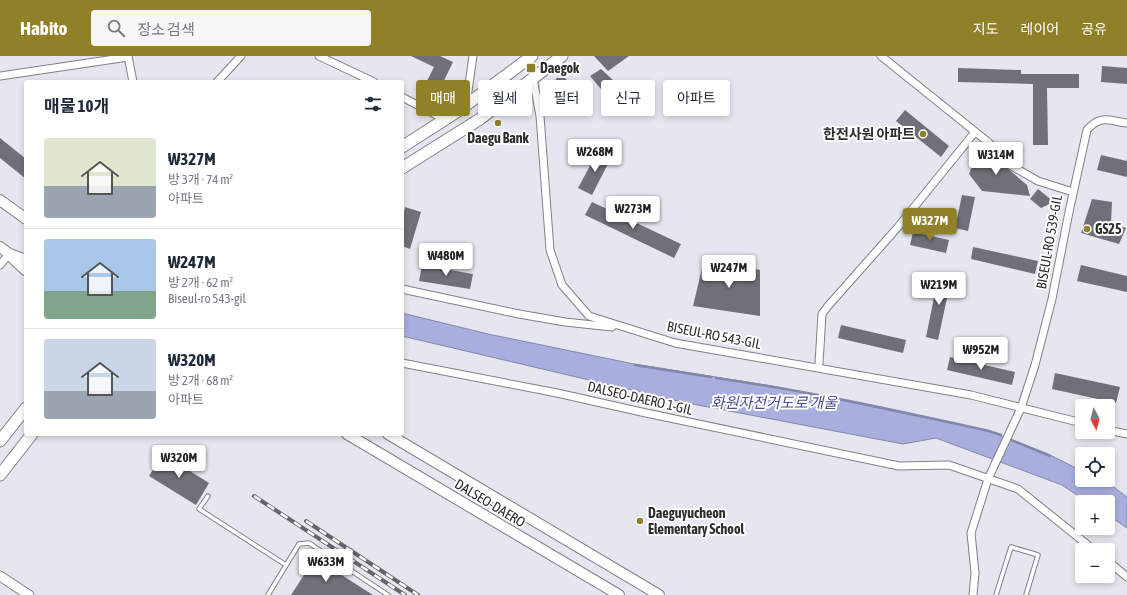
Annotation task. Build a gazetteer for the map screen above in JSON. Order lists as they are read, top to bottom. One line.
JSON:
{"streets":{"main road":["DALSEO-DAERO"],"street":["BISEUL-RO 539-GIL","BISEUL-RO 543-GIL","DALSEO-DAERO 1-GIL"]},"crossings":[["BISEUL-RO 539-GIL","BISEUL-RO 543-GIL"],["BISEUL-RO 539-GIL","DALSEO-DAERO 1-GIL"]],"water":["화원자전거도로 개울"],"places":{"transit":["Daegok"],"other":["Daegu Bank","한전사원 아파트","GS25","Daeguyucheon Elementary School"]},"north":"bottom","page":{"header":"Habito","search":"장소 검색","nav":["지도","레이어","공유"],"chip":["매매","월세","필터","신규","아파트"],"heading":"매물 10개","list":[{"name":"₩327M","note":"방 3개 · 74 m² · 아파트"},{"name":"₩247M","note":"방 2개 · 62 m² · Biseul-ro 543-gil"},{"name":"₩320M","note":"방 2개 · 68 m² · 아파트"}],"price":["₩268M","₩314M","₩273M","₩327M","₩480M","₩247M","₩219M","₩952M","₩320M","₩633M"],"map_buttons":["+","−"]}}
